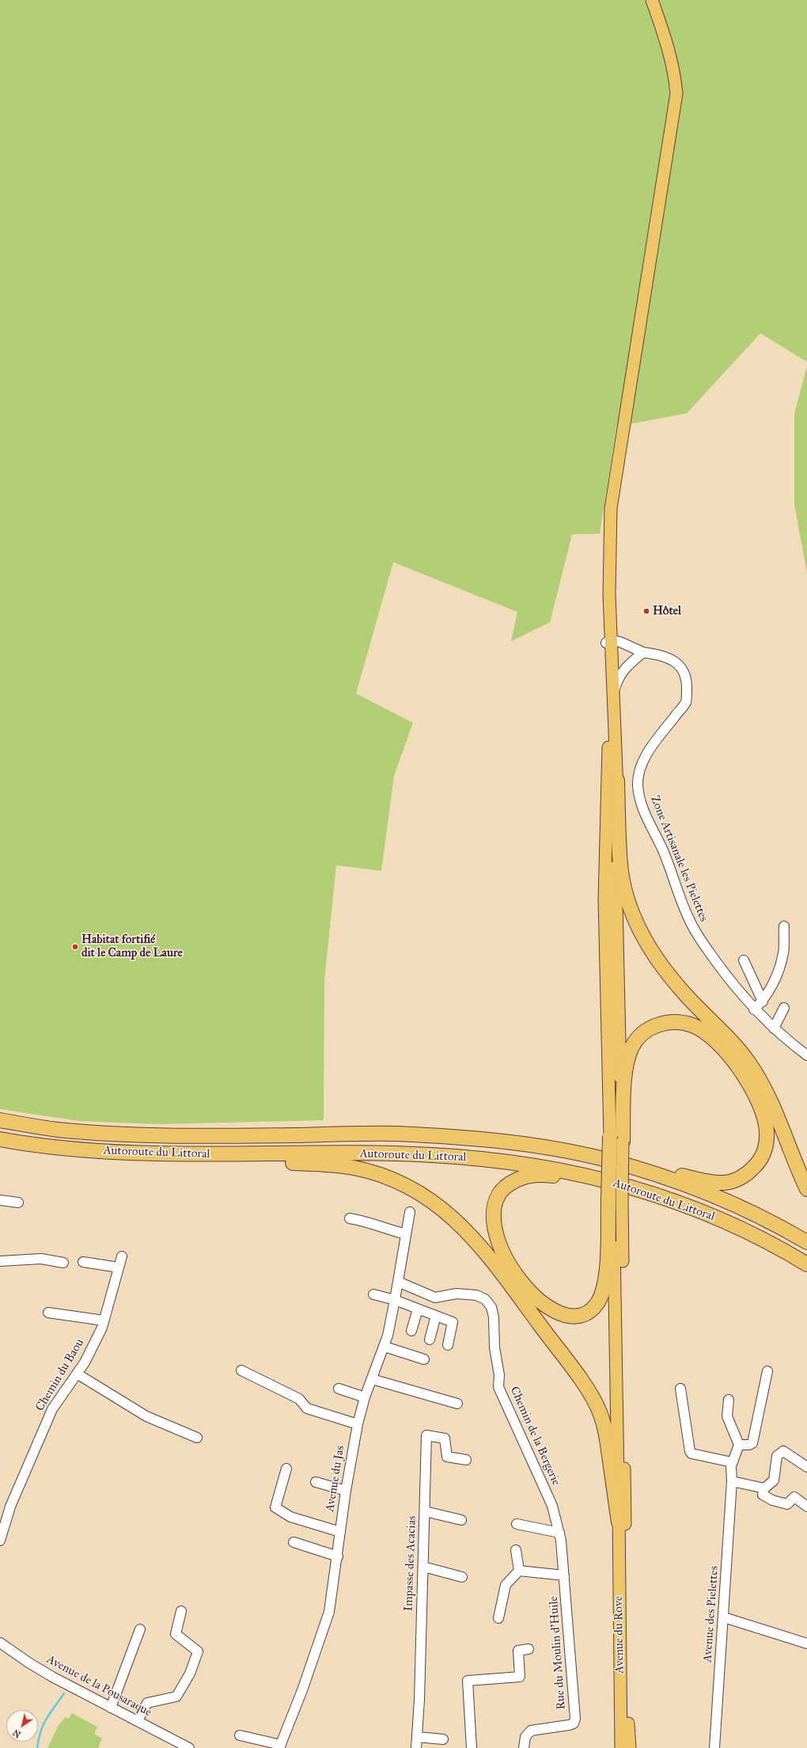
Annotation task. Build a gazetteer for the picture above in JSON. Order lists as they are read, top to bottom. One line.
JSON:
{"streets":{"highway":["Autoroute du Littoral"],"main road":["Avenue du Rove"],"street":["Zone Artisanale les Pielettes","Chemin du Baou","Chemin de la Bergerie","Avenue du Jas","Impasse des Acacias","Avenue des Pielettes","Rue du Moulin d'Huile","Avenue de la Pousaraque"]},"crossings":[["Chemin de la Bergerie","Avenue du Jas"],["Chemin de la Bergerie","Rue du Moulin d'Huile"]],"places":["Hôtel","Habitat fortifié dit le Camp de Laure"],"north":"bottom left"}
